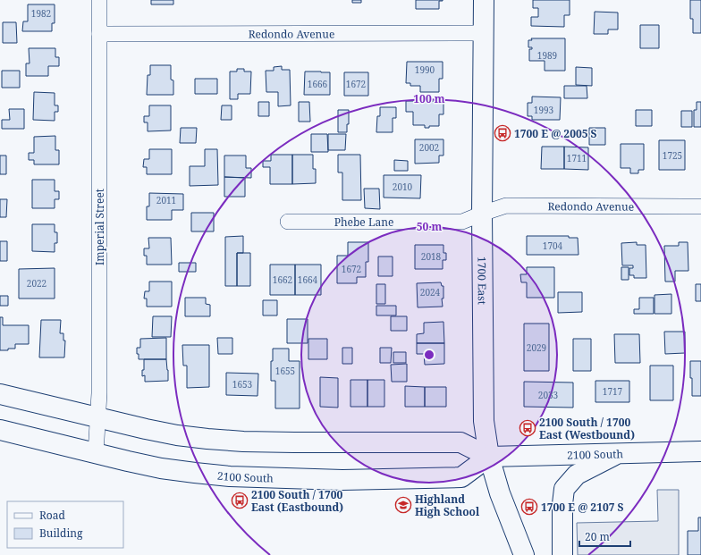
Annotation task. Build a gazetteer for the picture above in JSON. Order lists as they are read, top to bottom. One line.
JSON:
{"streets":{"main road":["1700 East","2100 South"],"street":["Redondo Avenue","Phebe Lane","Imperial Street"]},"crossings":[["Redondo Avenue","Phebe Lane"],["Redondo Avenue","Imperial Street"],["Redondo Avenue","1700 East"],["Phebe Lane","1700 East"],["Imperial Street","2100 South"],["1700 East","2100 South"]],"places":{"bus stop":["1700 E @ 2005 S","2100 South / 1700 East (Westbound)","2100 South / 1700 East (Eastbound)","1700 E @ 2107 S"],"school or university":["Highland High School"]},"house_numbers":["1982","1989","1990","1666","1672","1993","2002","1725","1711","2010","2011","1704","2018","1672","1662","1664","2022","2024","2029","1655","1653","1717","2033"],"legend":["Road","Building"],"scale_bar":"20 m","rings":["100 m","50 m"]}
